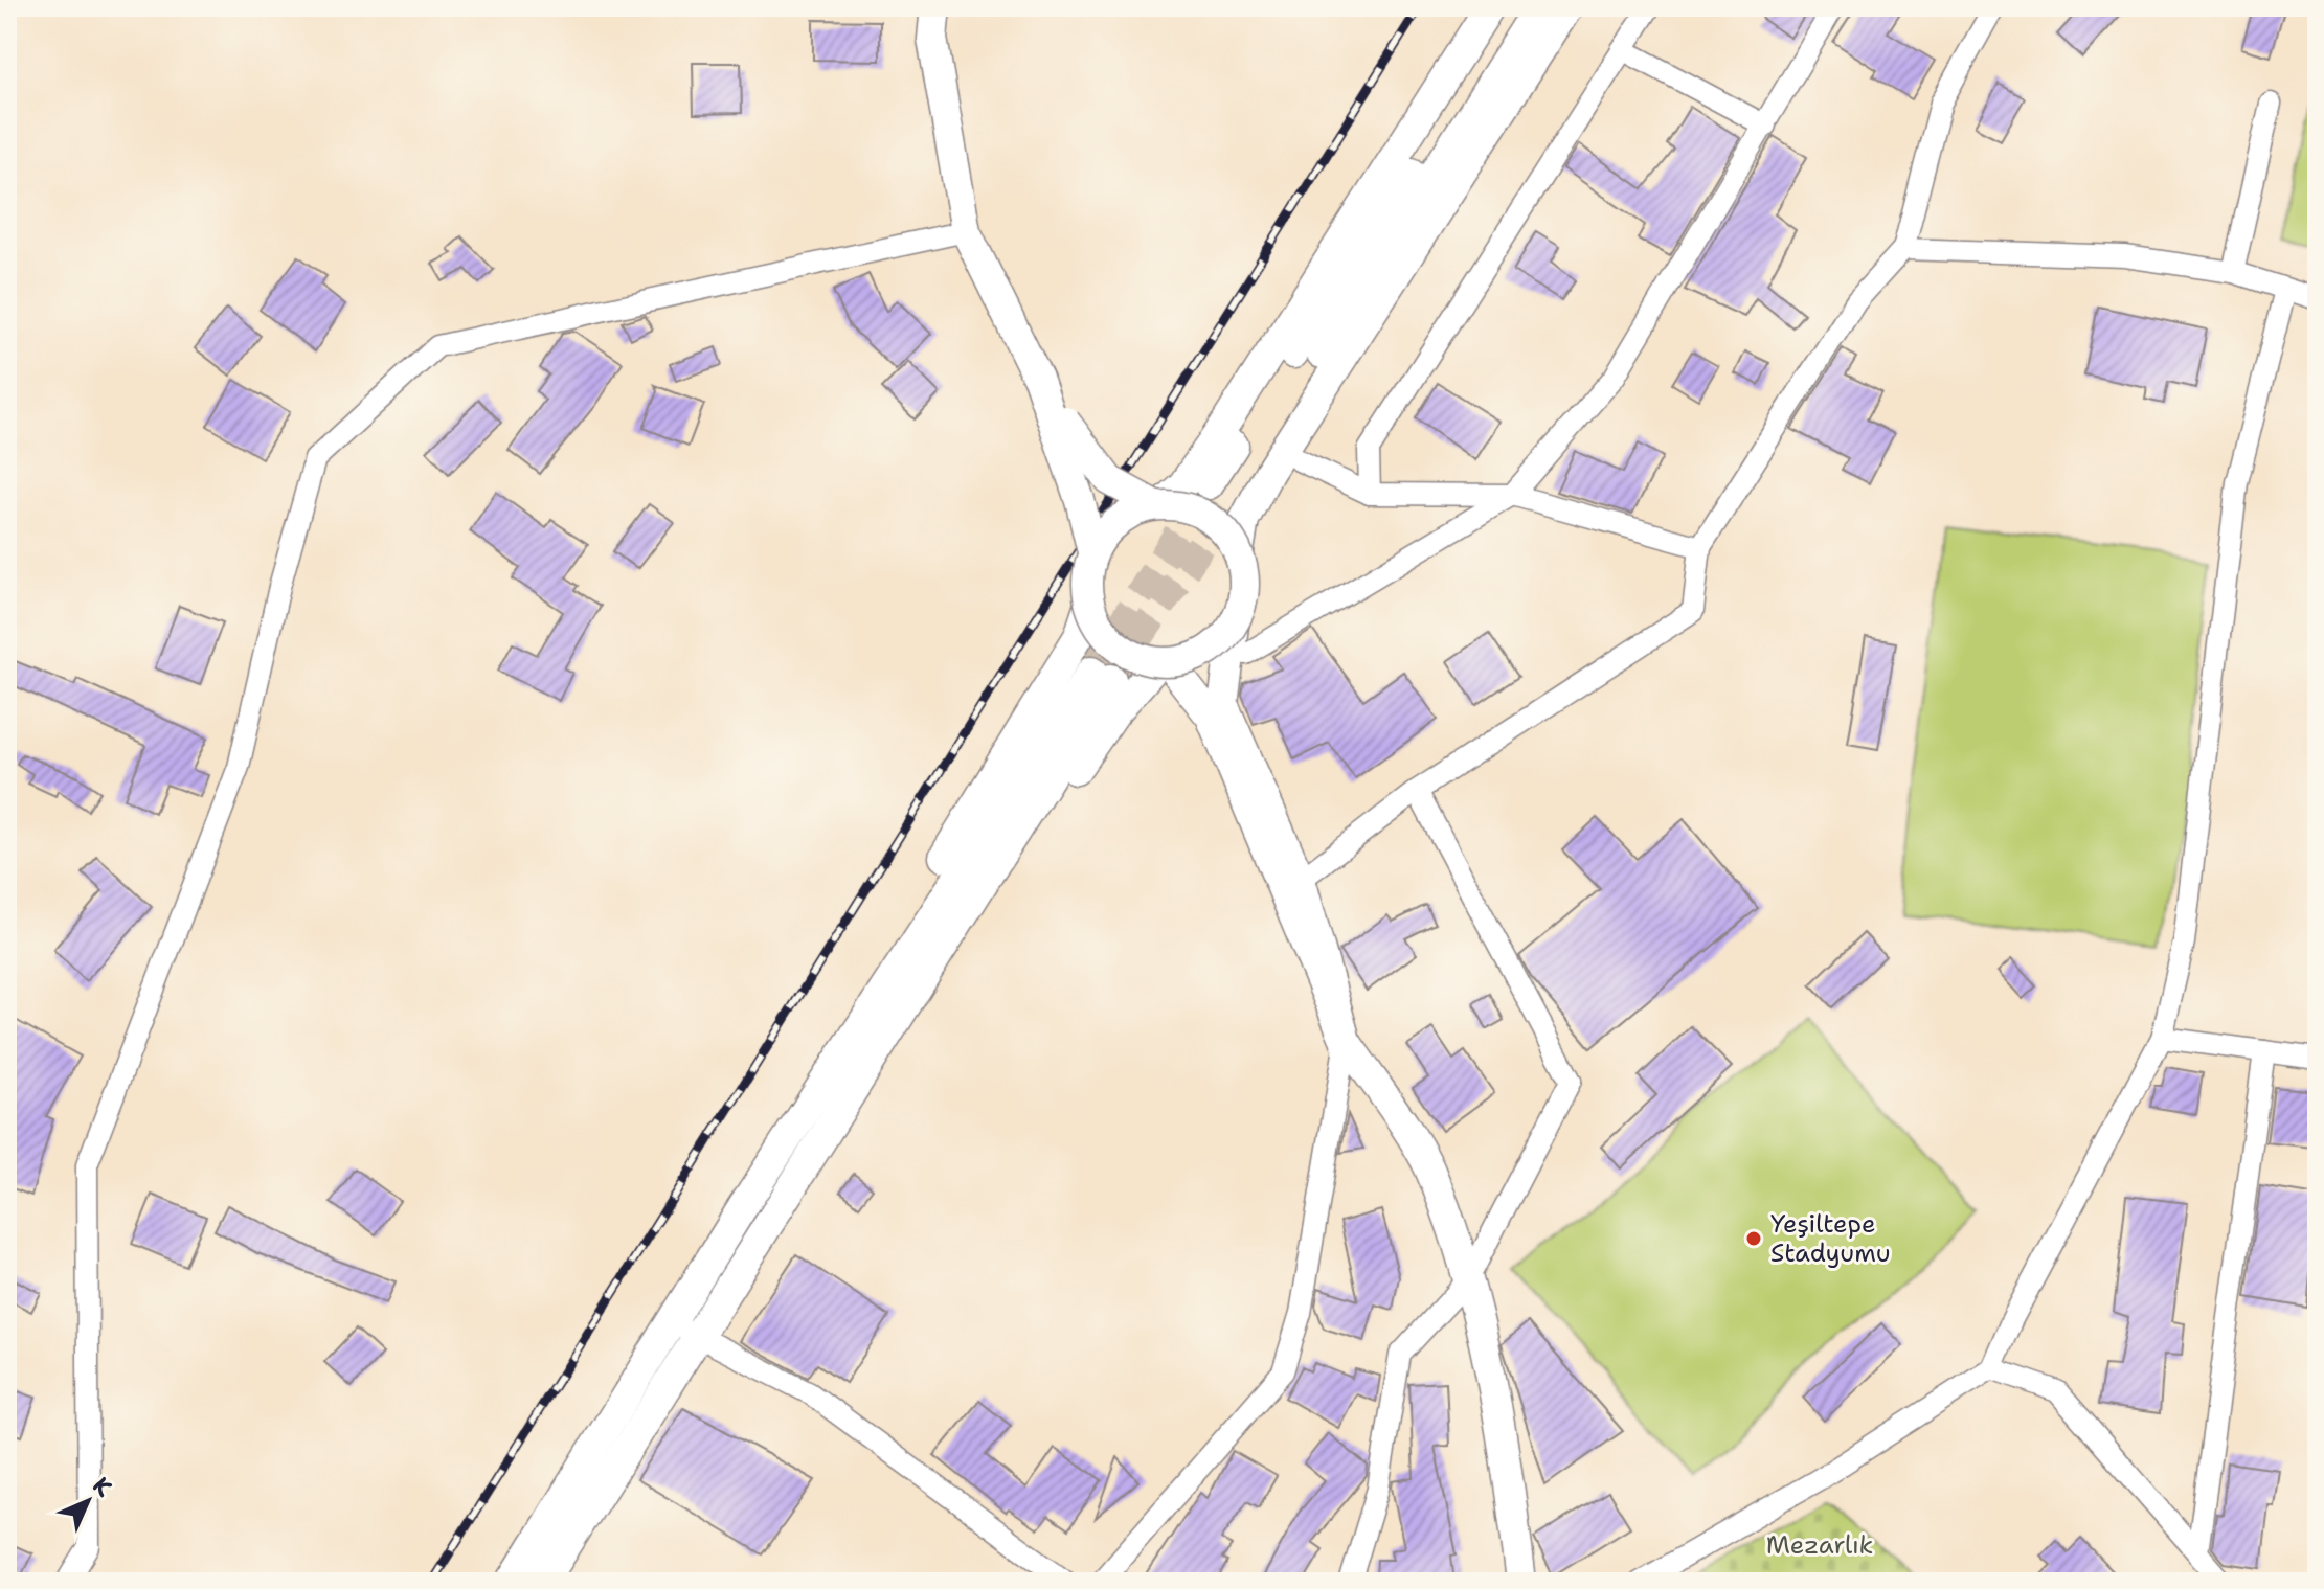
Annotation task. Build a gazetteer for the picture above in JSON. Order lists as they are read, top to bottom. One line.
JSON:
{"parks":["Mezarlık"],"places":["Yeşiltepe Stadyumu"],"north":"top right"}
